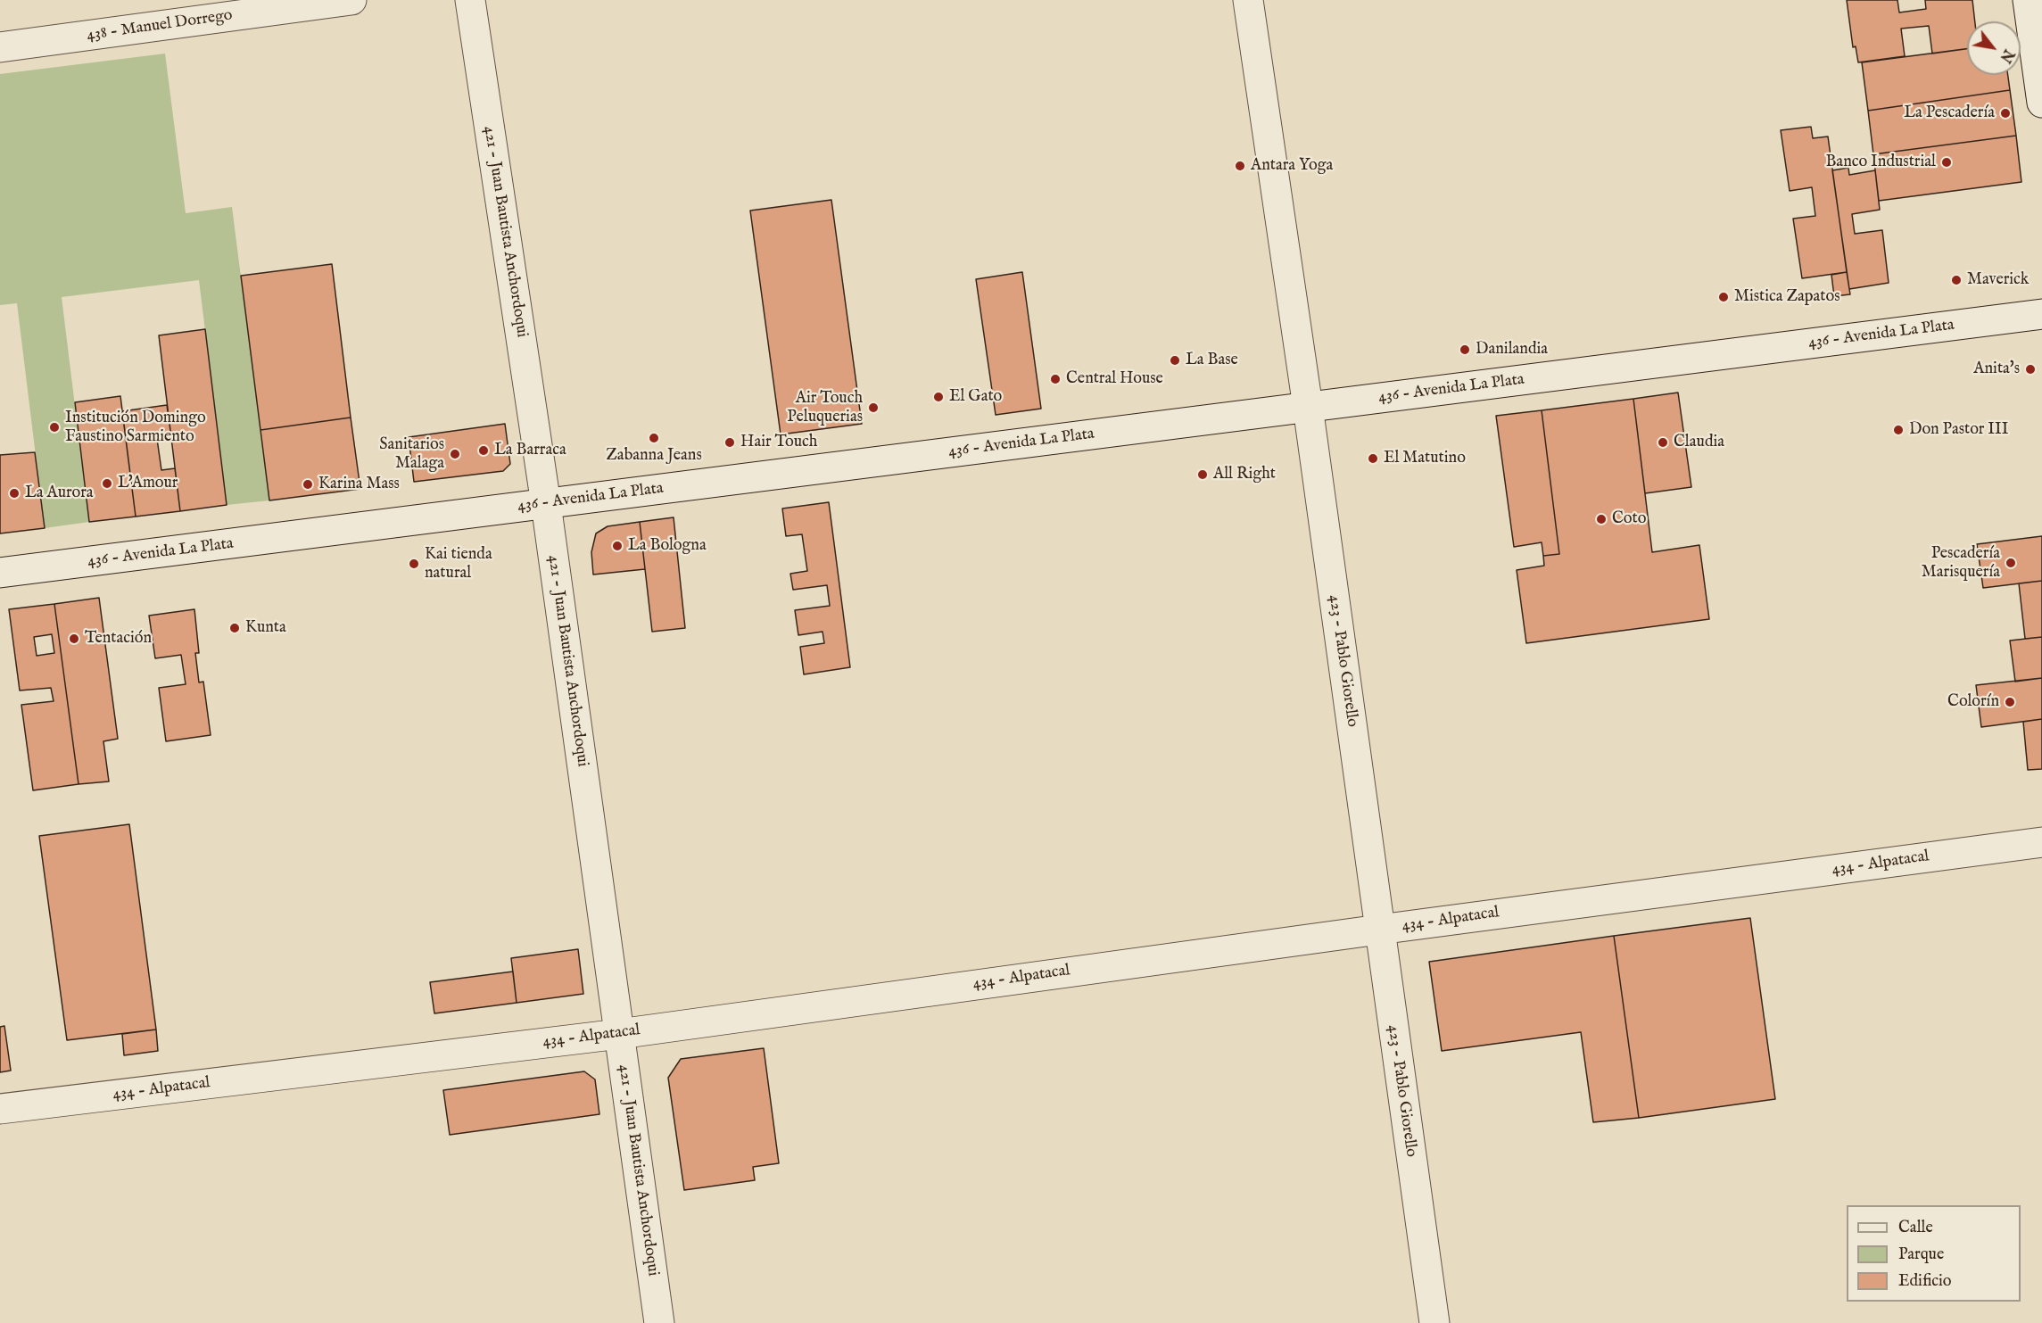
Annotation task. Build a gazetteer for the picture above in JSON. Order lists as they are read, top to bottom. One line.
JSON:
{"streets":{"street":["438 - Manuel Dorrego","421 - Juan Bautista Anchordoqui","436 - Avenida La Plata","423 - Pablo Giorello","434 - Alpatacal"]},"crossings":[["421 - Juan Bautista Anchordoqui","436 - Avenida La Plata"],["421 - Juan Bautista Anchordoqui","434 - Alpatacal"],["436 - Avenida La Plata","423 - Pablo Giorello"],["423 - Pablo Giorello","434 - Alpatacal"]],"places":["La Pescadería","Banco Industrial","Antara Yoga","Maverick","Mistica Zapatos","Danilandia","La Base","Anita's","Central House","El Gato","Air Touch Peluquerias","Institución Domingo Faustino Sarmiento","Don Pastor III","Zabanna Jeans","Hair Touch","Claudia","La Barraca","Sanitarios Malaga","El Matutino","All Right","L'Amour","Karina Mass","La Aurora","Coto","La Bologna","Pescadería Marisquería","Kai tienda natural","Kunta","Tentación","Colorín"],"legend":["Calle","Parque","Edificio"],"north":"bottom right"}
